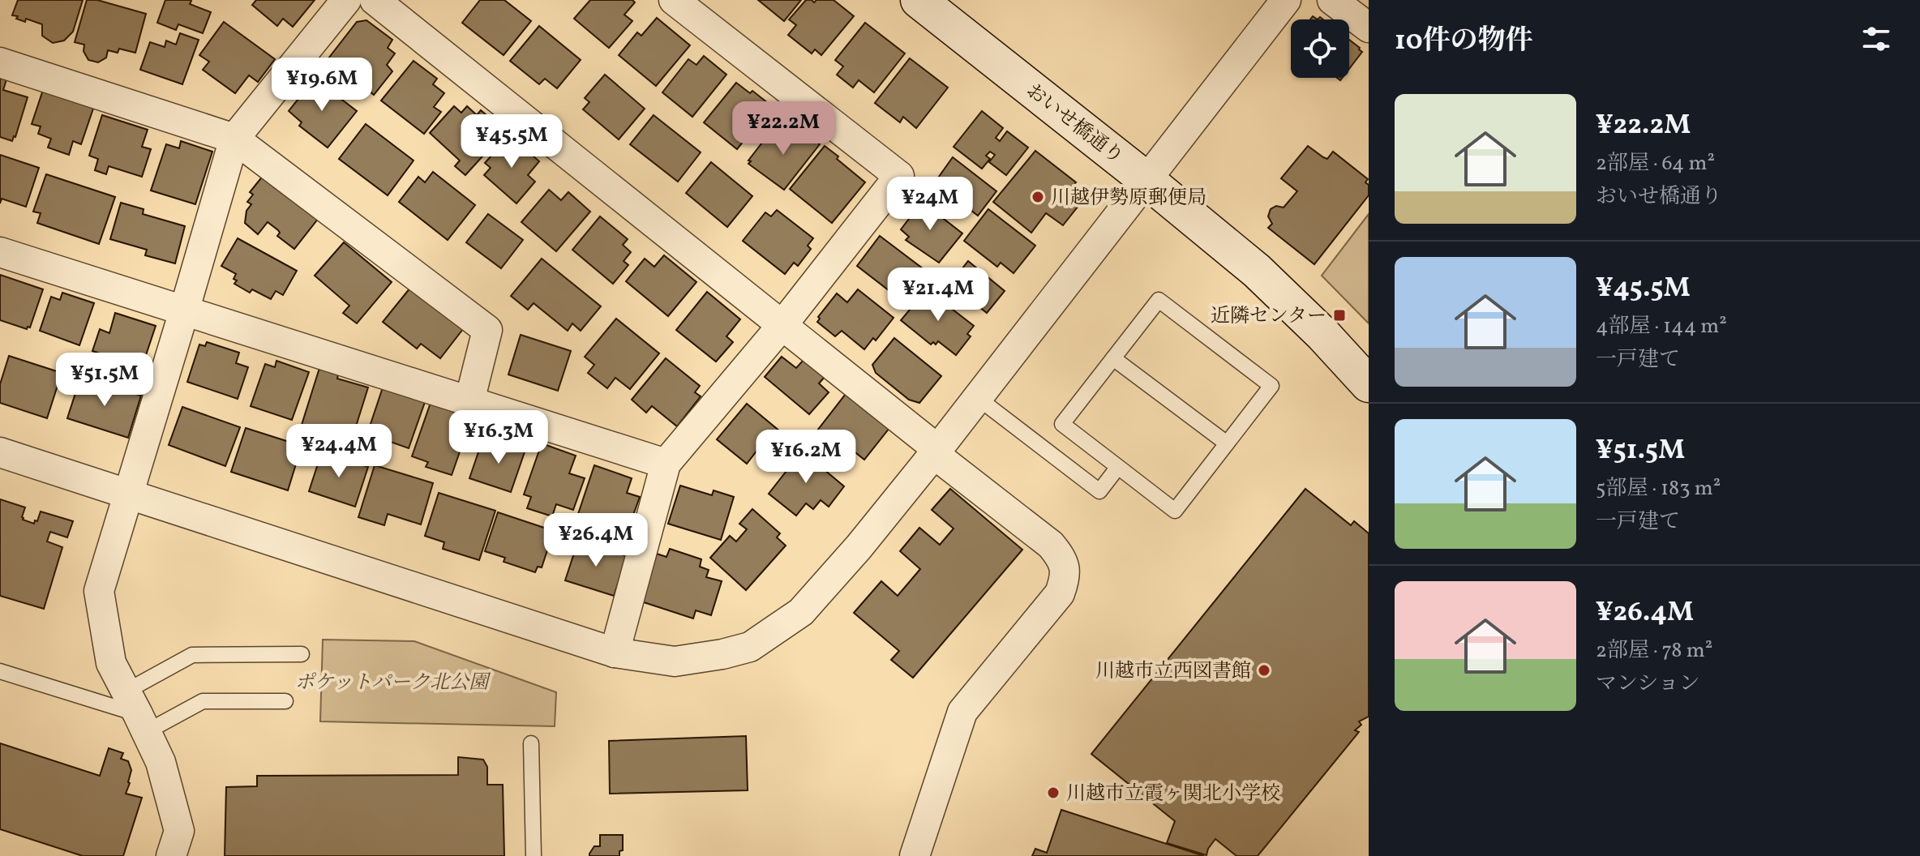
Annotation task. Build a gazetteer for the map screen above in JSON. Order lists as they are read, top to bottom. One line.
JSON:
{"streets":{"street":["おいせ橋通り"]},"parks":["ポケットパーク北公園"],"places":{"other":["川越伊勢原郵便局","川越市立西図書館","川越市立霞ヶ関北小学校"],"transit":["近隣センター"]},"page":{"heading":"10件の物件","price":["¥19.6M","¥22.2M","¥45.5M","¥24M","¥21.4M","¥51.5M","¥16.3M","¥24.4M","¥16.2M","¥26.4M"],"list":[{"name":"¥22.2M","note":"2部屋 · 64 m² · おいせ橋通り"},{"name":"¥45.5M","note":"4部屋 · 144 m² · 一戸建て"},{"name":"¥51.5M","note":"5部屋 · 183 m² · 一戸建て"},{"name":"¥26.4M","note":"2部屋 · 78 m² · マンション"}]}}
